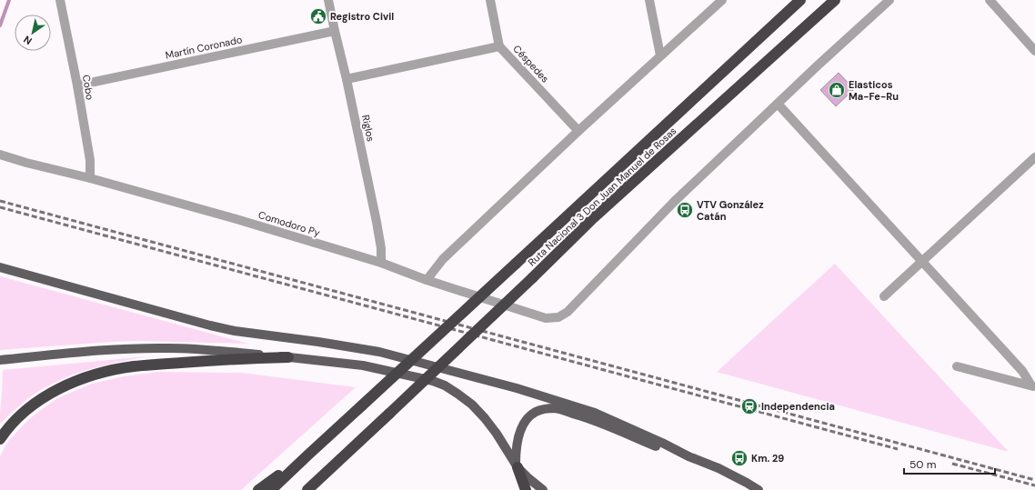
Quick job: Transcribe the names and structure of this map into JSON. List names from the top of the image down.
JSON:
{
  "streets": {
    "highway": ["Ruta Nacional 3 Don Juan Manuel de Rosas"],
    "street": [
      "Martín Coronado",
      "Céspedes",
      "Cobo",
      "Riglos",
      "Comodoro Py"
    ]
  },
  "crossings": [
    ["Martín Coronado", "Cobo"],
    ["Martín Coronado", "Riglos"],
    ["Cobo", "Comodoro Py"],
    ["Riglos", "Comodoro Py"]
  ],
  "places": {
    "public building": ["Registro Civil"],
    "shop": ["Elasticos Ma-Fe-Ru"],
    "bus stop": ["VTV González Catán", "Km. 29"],
    "station": ["Independencia"]
  },
  "scale_bar": "50 m",
  "north": "bottom left"
}
